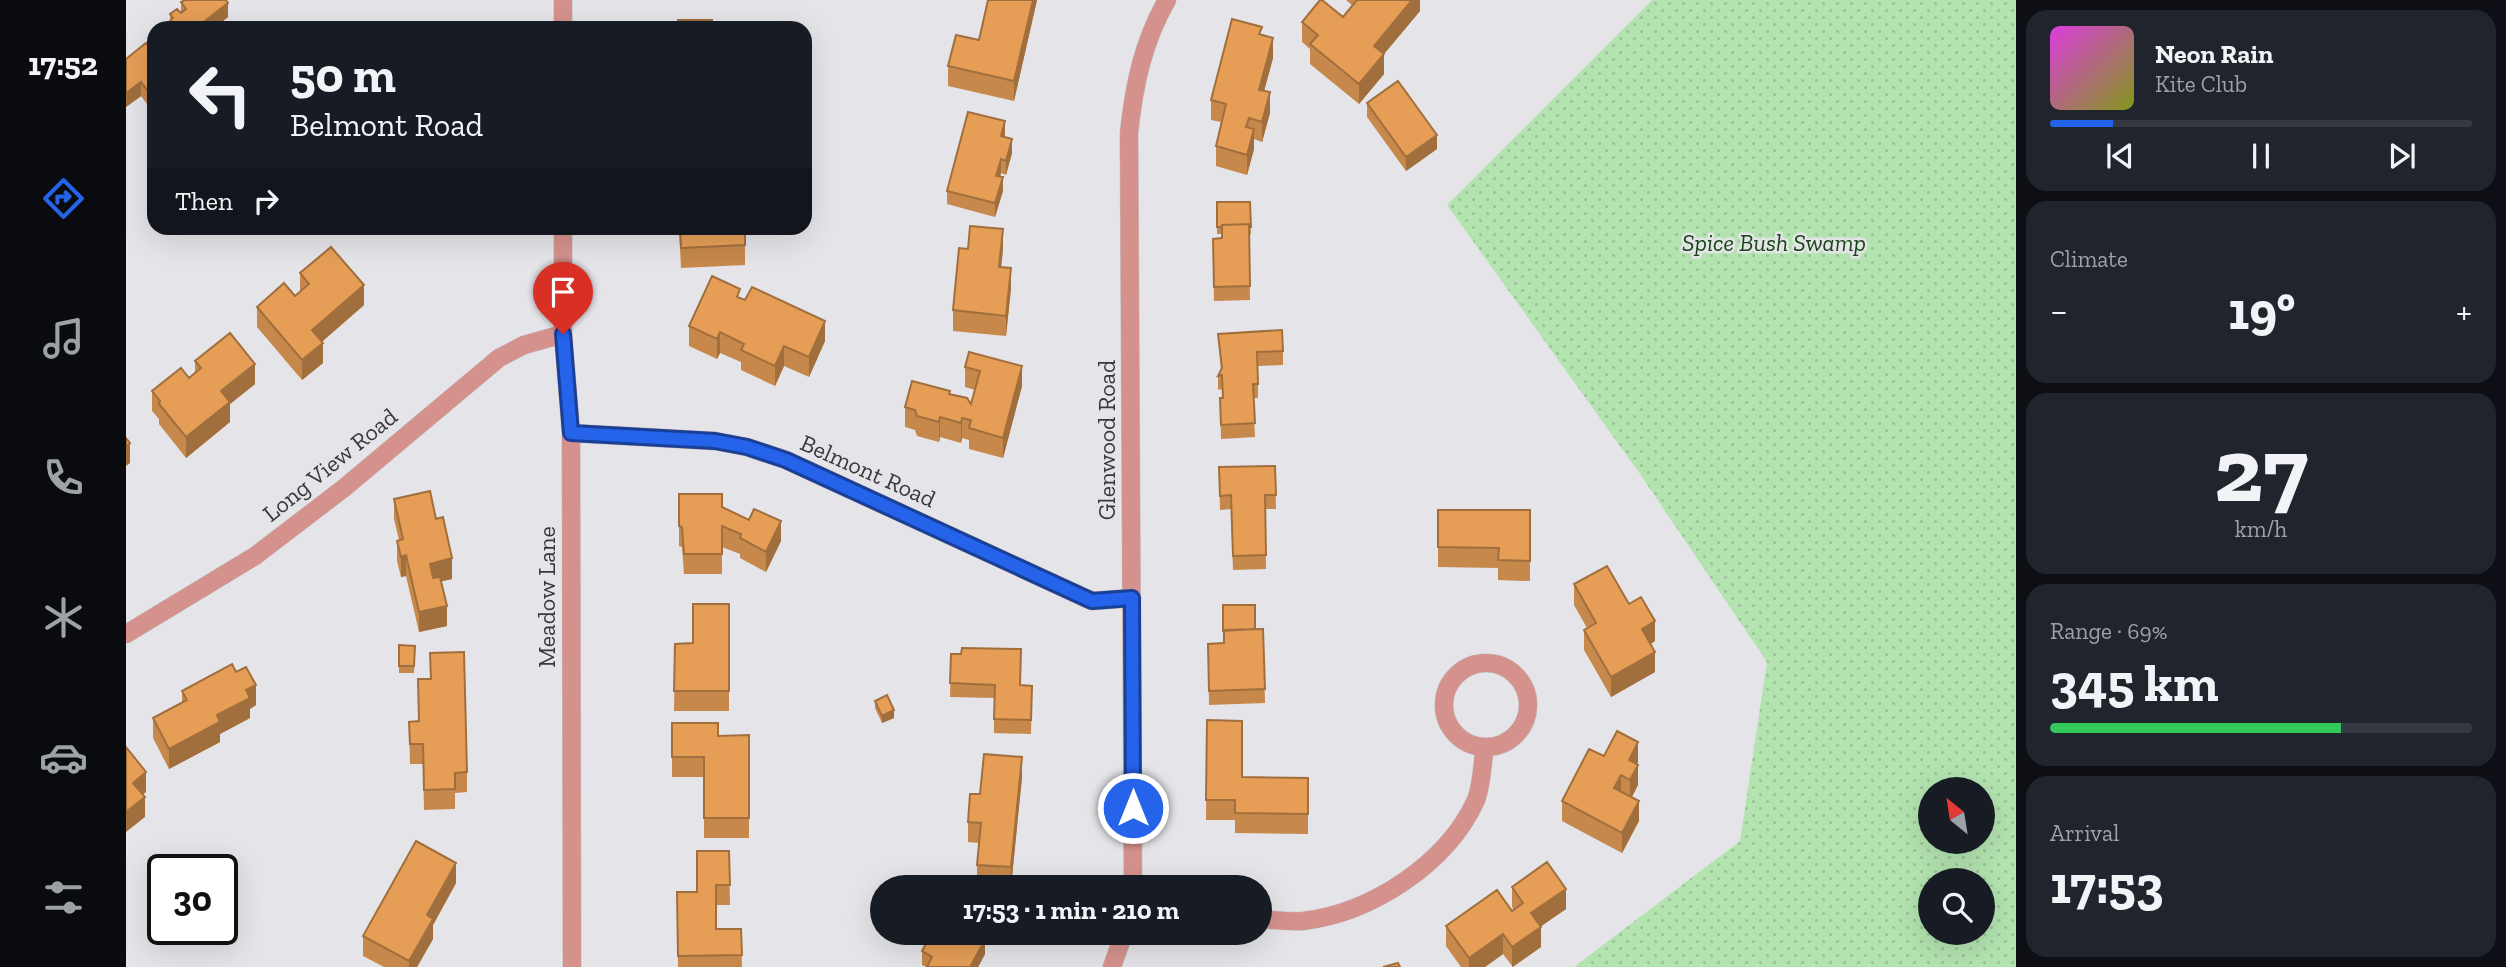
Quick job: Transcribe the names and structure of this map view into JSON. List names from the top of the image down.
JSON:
{
  "streets": {
    "street": [
      "Glenwood Road",
      "Long View Road",
      "Belmont Road",
      "Meadow Lane"
    ]
  },
  "crossings": [
    ["Glenwood Road", "Belmont Road"],
    ["Long View Road", "Meadow Lane"],
    ["Belmont Road", "Meadow Lane"]
  ],
  "parks": ["Spice Bush Swamp"],
  "north": "top left",
  "page": {
    "tabs": "17:52",
    "turn": ["50 m", "Belmont Road"],
    "song": ["Neon Rain", "Kite Club"],
    "then": "Then",
    "tile": [
      "Climate",
      ["27", "km/h"],
      ["Range · 69%", "345 km"],
      ["Arrival", "17:53"]
    ],
    "heat": ["−", "19°", "+"],
    "limit": "30",
    "trip": "17:53 · 1 min · 210 m"
  }
}
